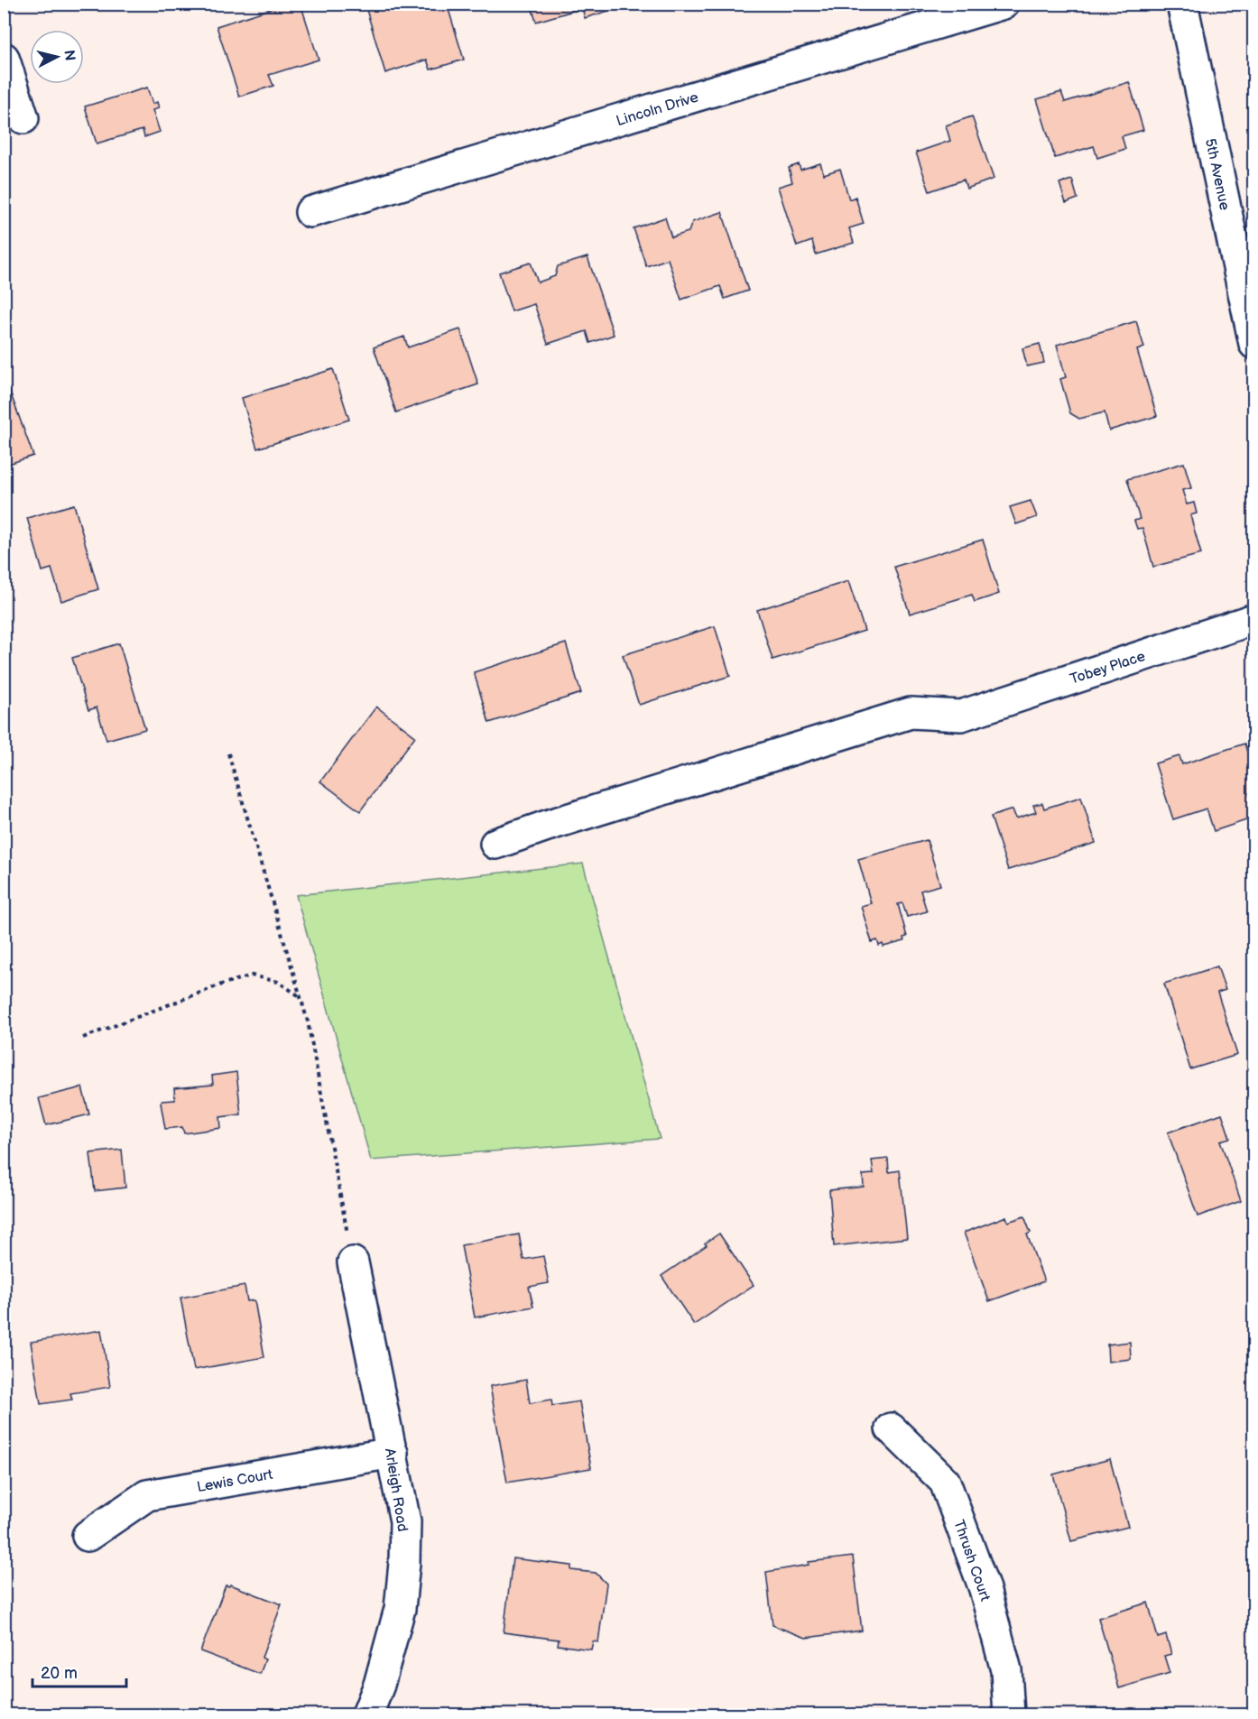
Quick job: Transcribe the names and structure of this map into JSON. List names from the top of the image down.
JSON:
{
  "streets": {
    "street": [
      "Lincoln Drive",
      "5th Avenue",
      "Tobey Place",
      "Lewis Court",
      "Arleigh Road",
      "Thrush Court"
    ]
  },
  "crossings": [
    ["Lewis Court", "Arleigh Road"]
  ],
  "scale_bar": "20 m",
  "north": "right"
}
